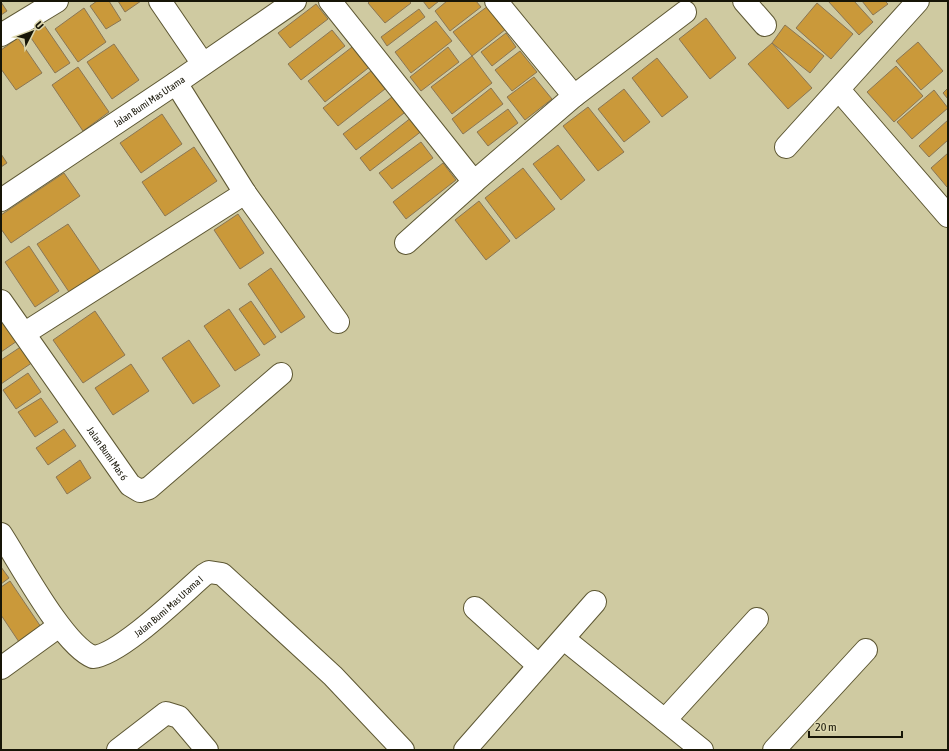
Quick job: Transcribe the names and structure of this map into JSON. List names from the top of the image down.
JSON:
{
  "streets": {
    "street": ["Jalan Bumi Mas Utama", "Jalan Bumi Mas 6", "Jalan Bumi Mas Utama I"]
  },
  "scale_bar": "20 m",
  "north": "top right"
}
